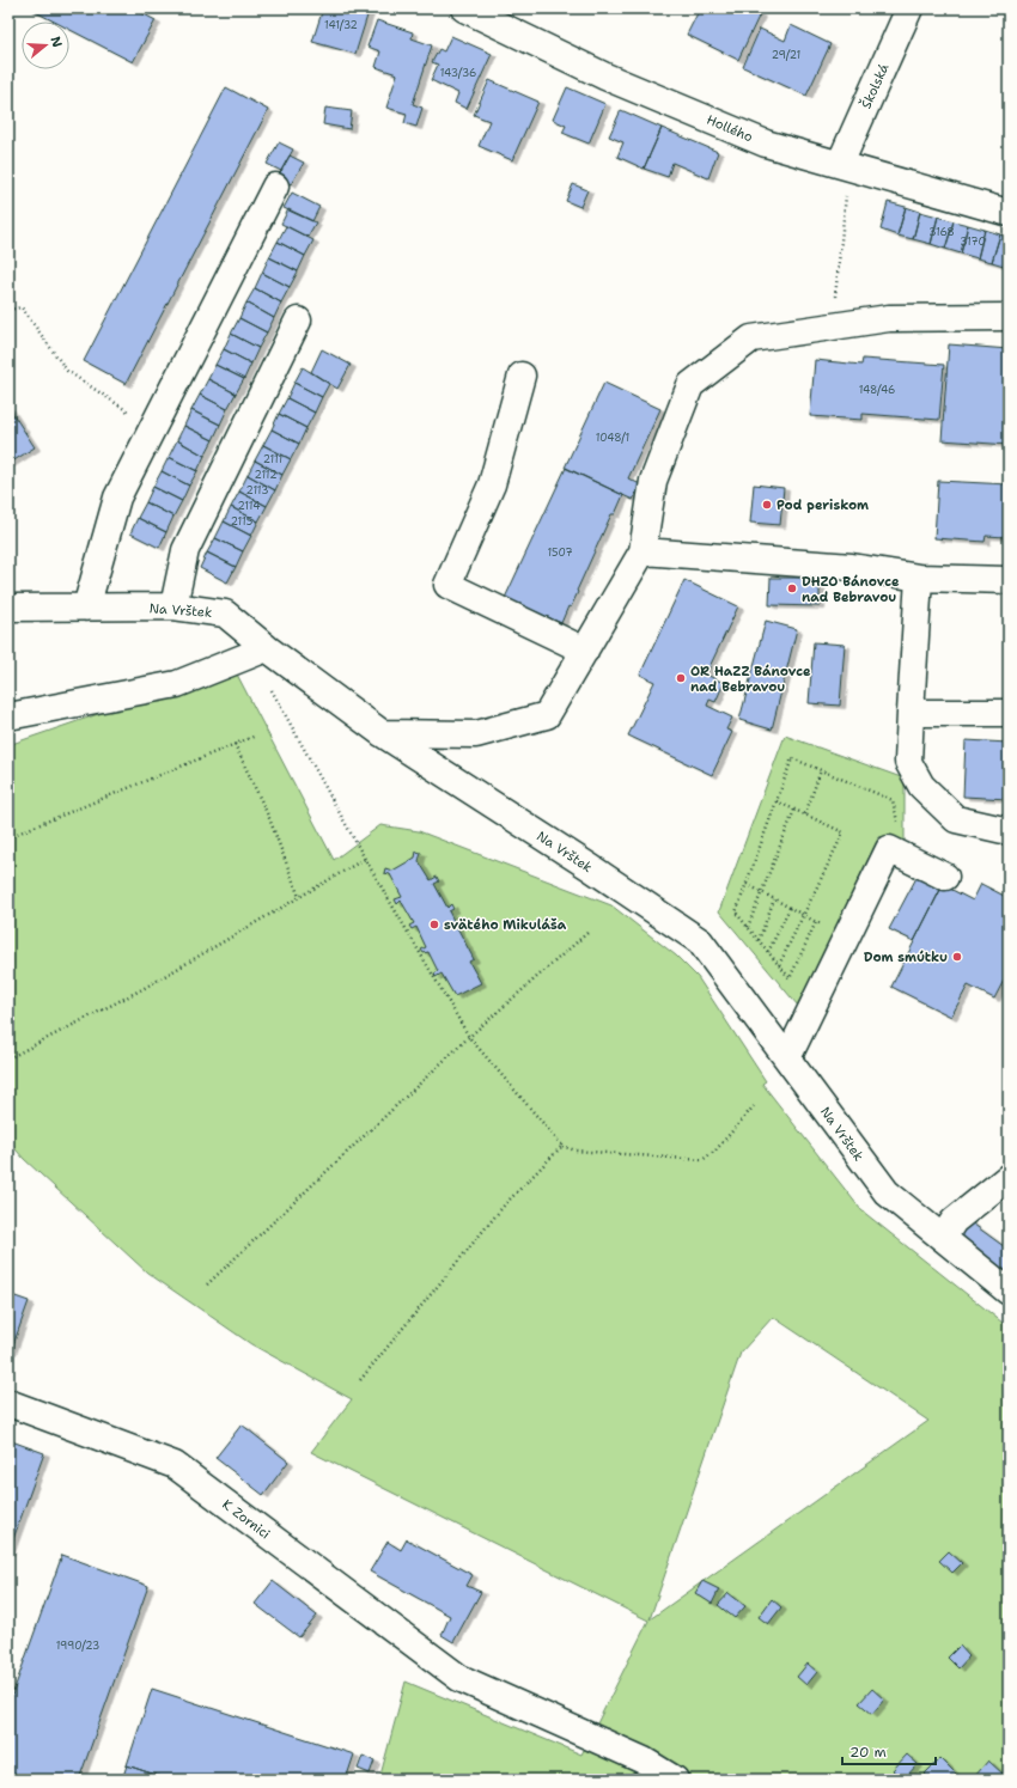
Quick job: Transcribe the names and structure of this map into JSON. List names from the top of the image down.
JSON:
{
  "streets": {
    "street": [
      "Školská",
      "Hollého",
      "Na Vrštek",
      "K Zornici"
    ]
  },
  "crossings": [
    ["Školská", "Hollého"]
  ],
  "places": [
    "Pod periskom",
    "DHZO Bánovce nad Bebravou",
    "OR HaZZ Bánovce nad Bebravou",
    "svätého Mikuláša",
    "Dom smútku"
  ],
  "house_numbers": [
    "141/32",
    "29/21",
    "143/36",
    "3168",
    "3170",
    "148/46",
    "1048/1",
    "2111",
    "2112",
    "2113",
    "2114",
    "2115",
    "1507",
    "1990/23"
  ],
  "scale_bar": "20 m",
  "north": "right"
}
